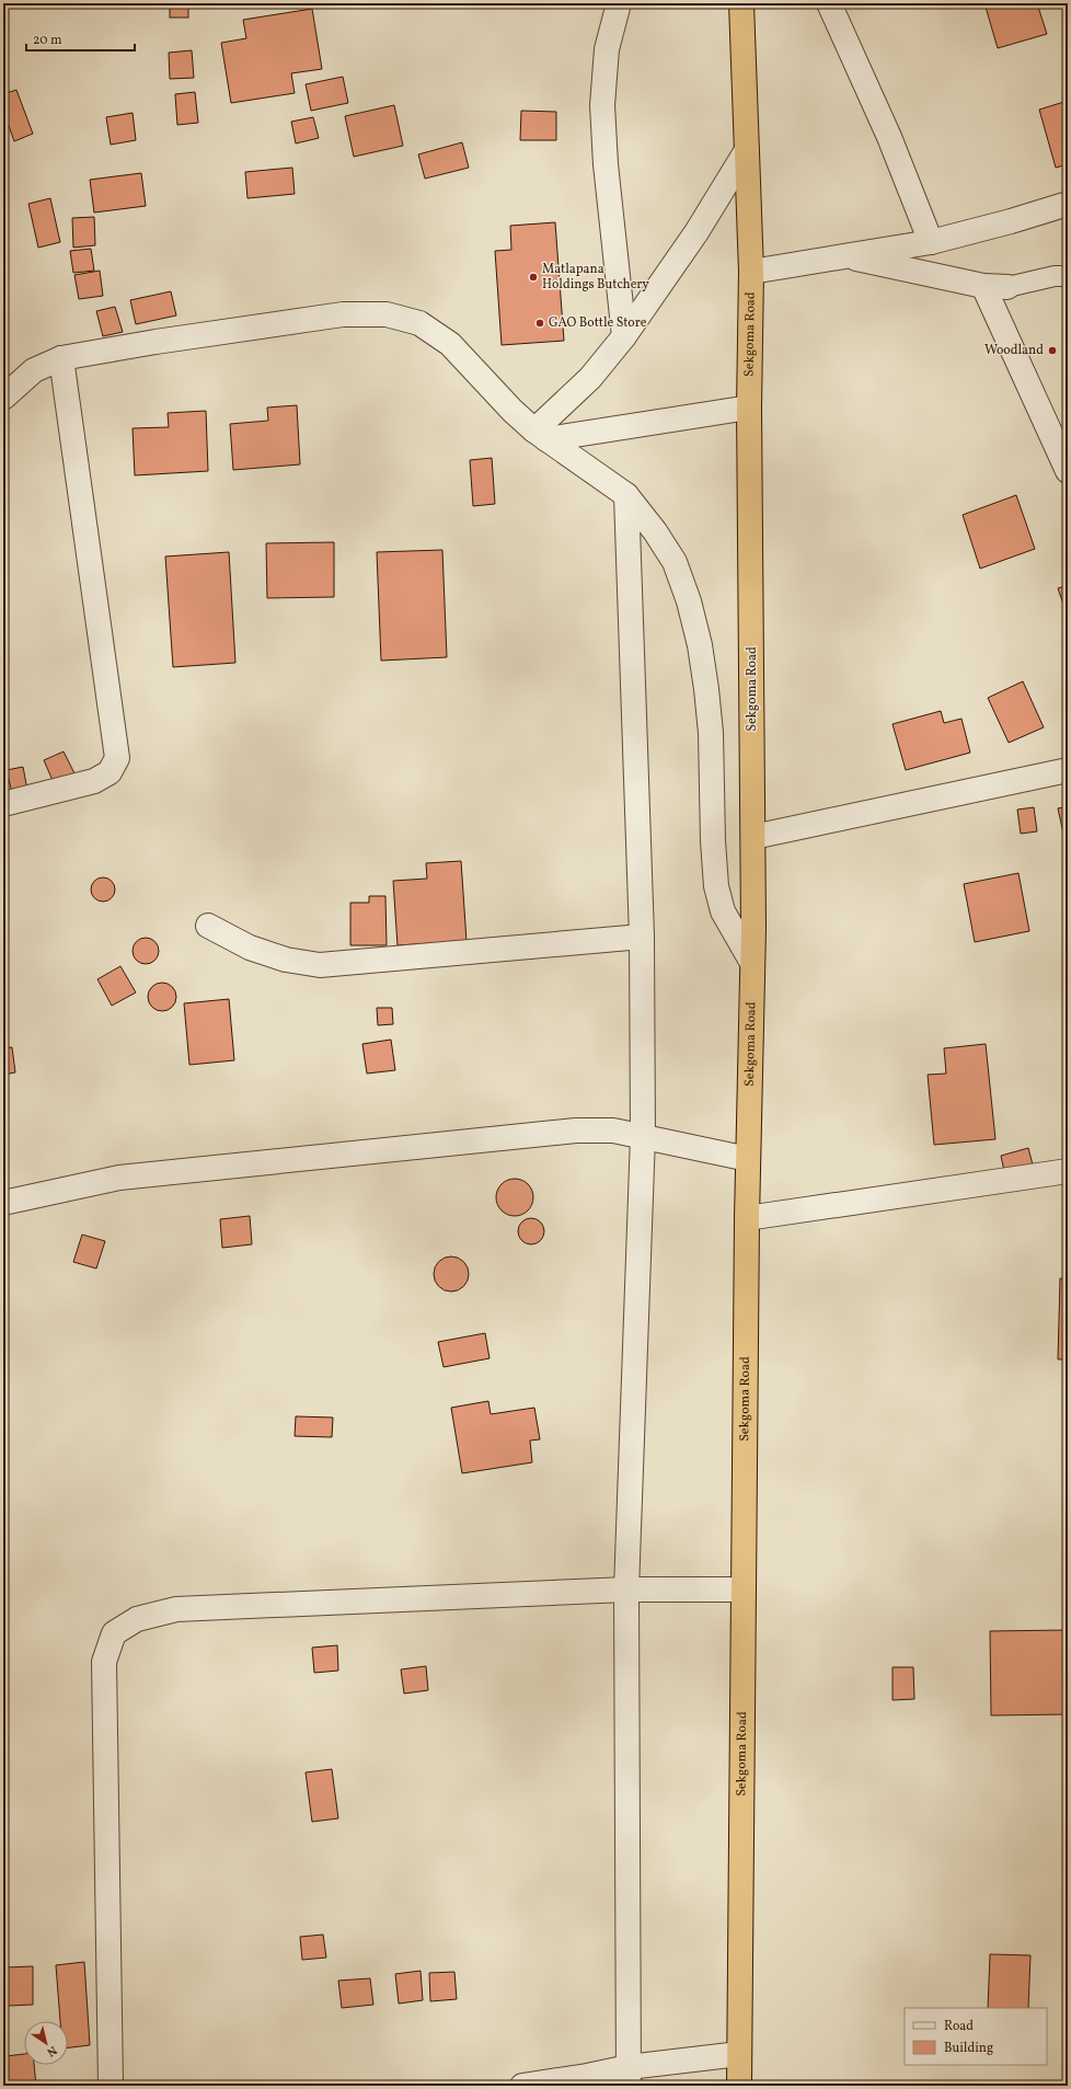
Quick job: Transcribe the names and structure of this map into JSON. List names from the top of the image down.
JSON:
{
  "streets": {
    "highway": ["Sekgoma Road"]
  },
  "places": ["Matlapana Holdings Butchery", "GAO Bottle Store", "Woodland"],
  "legend": ["Road", "Building"],
  "scale_bar": "20 m",
  "north": "bottom right"
}
